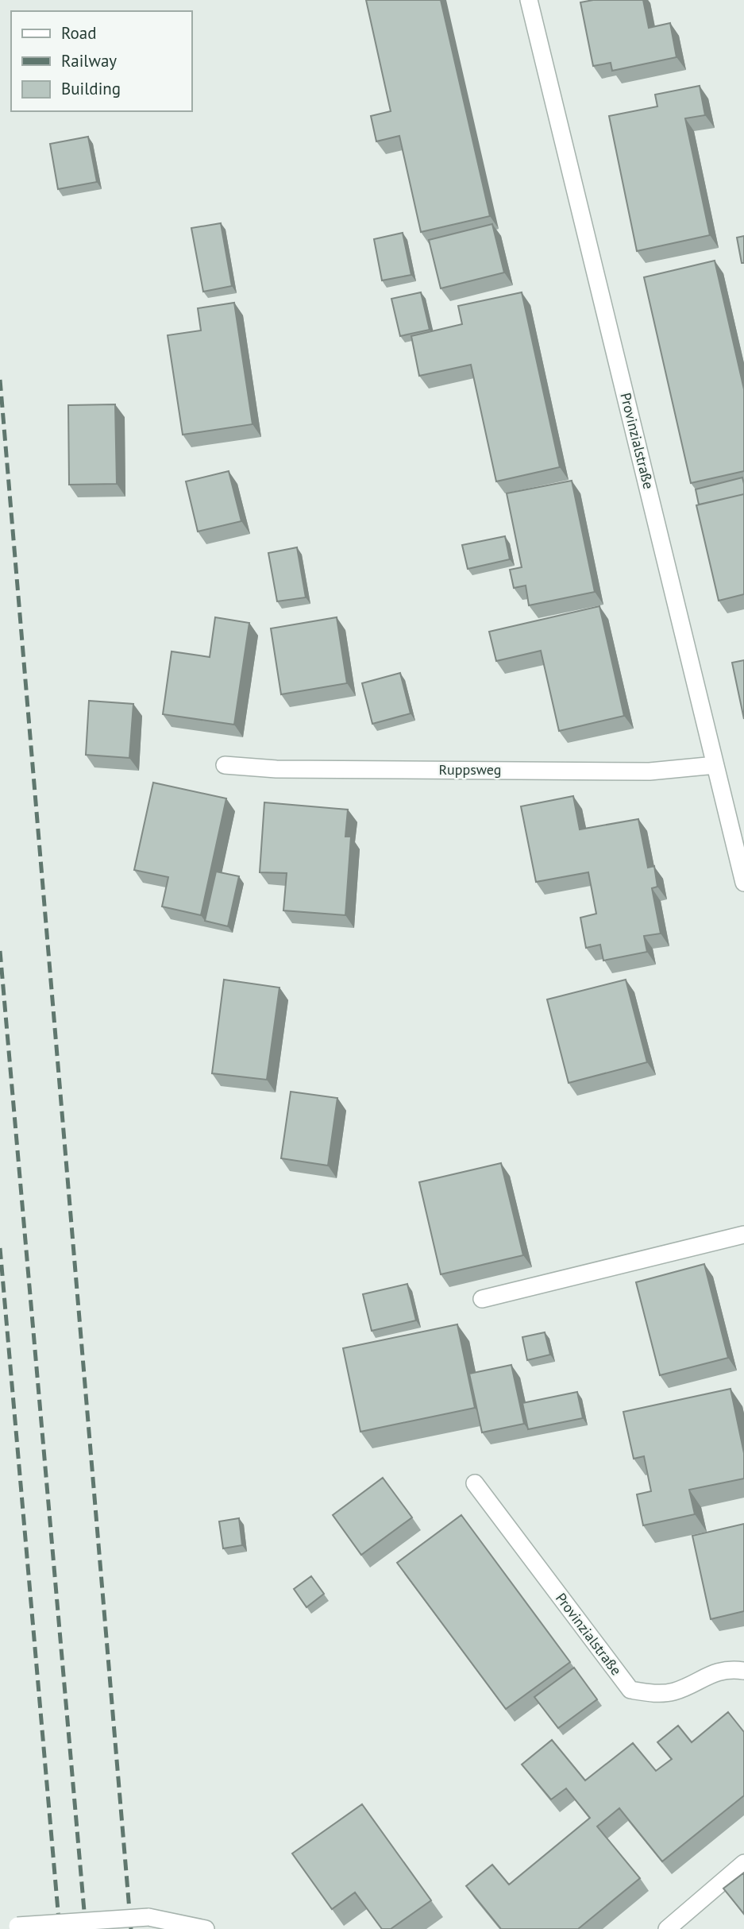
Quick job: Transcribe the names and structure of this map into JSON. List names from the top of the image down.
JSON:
{
  "streets": {
    "street": ["Provinzialstraße", "Ruppsweg"]
  },
  "crossings": [
    ["Provinzialstraße", "Ruppsweg"]
  ],
  "legend": ["Road", "Railway", "Building"]
}
